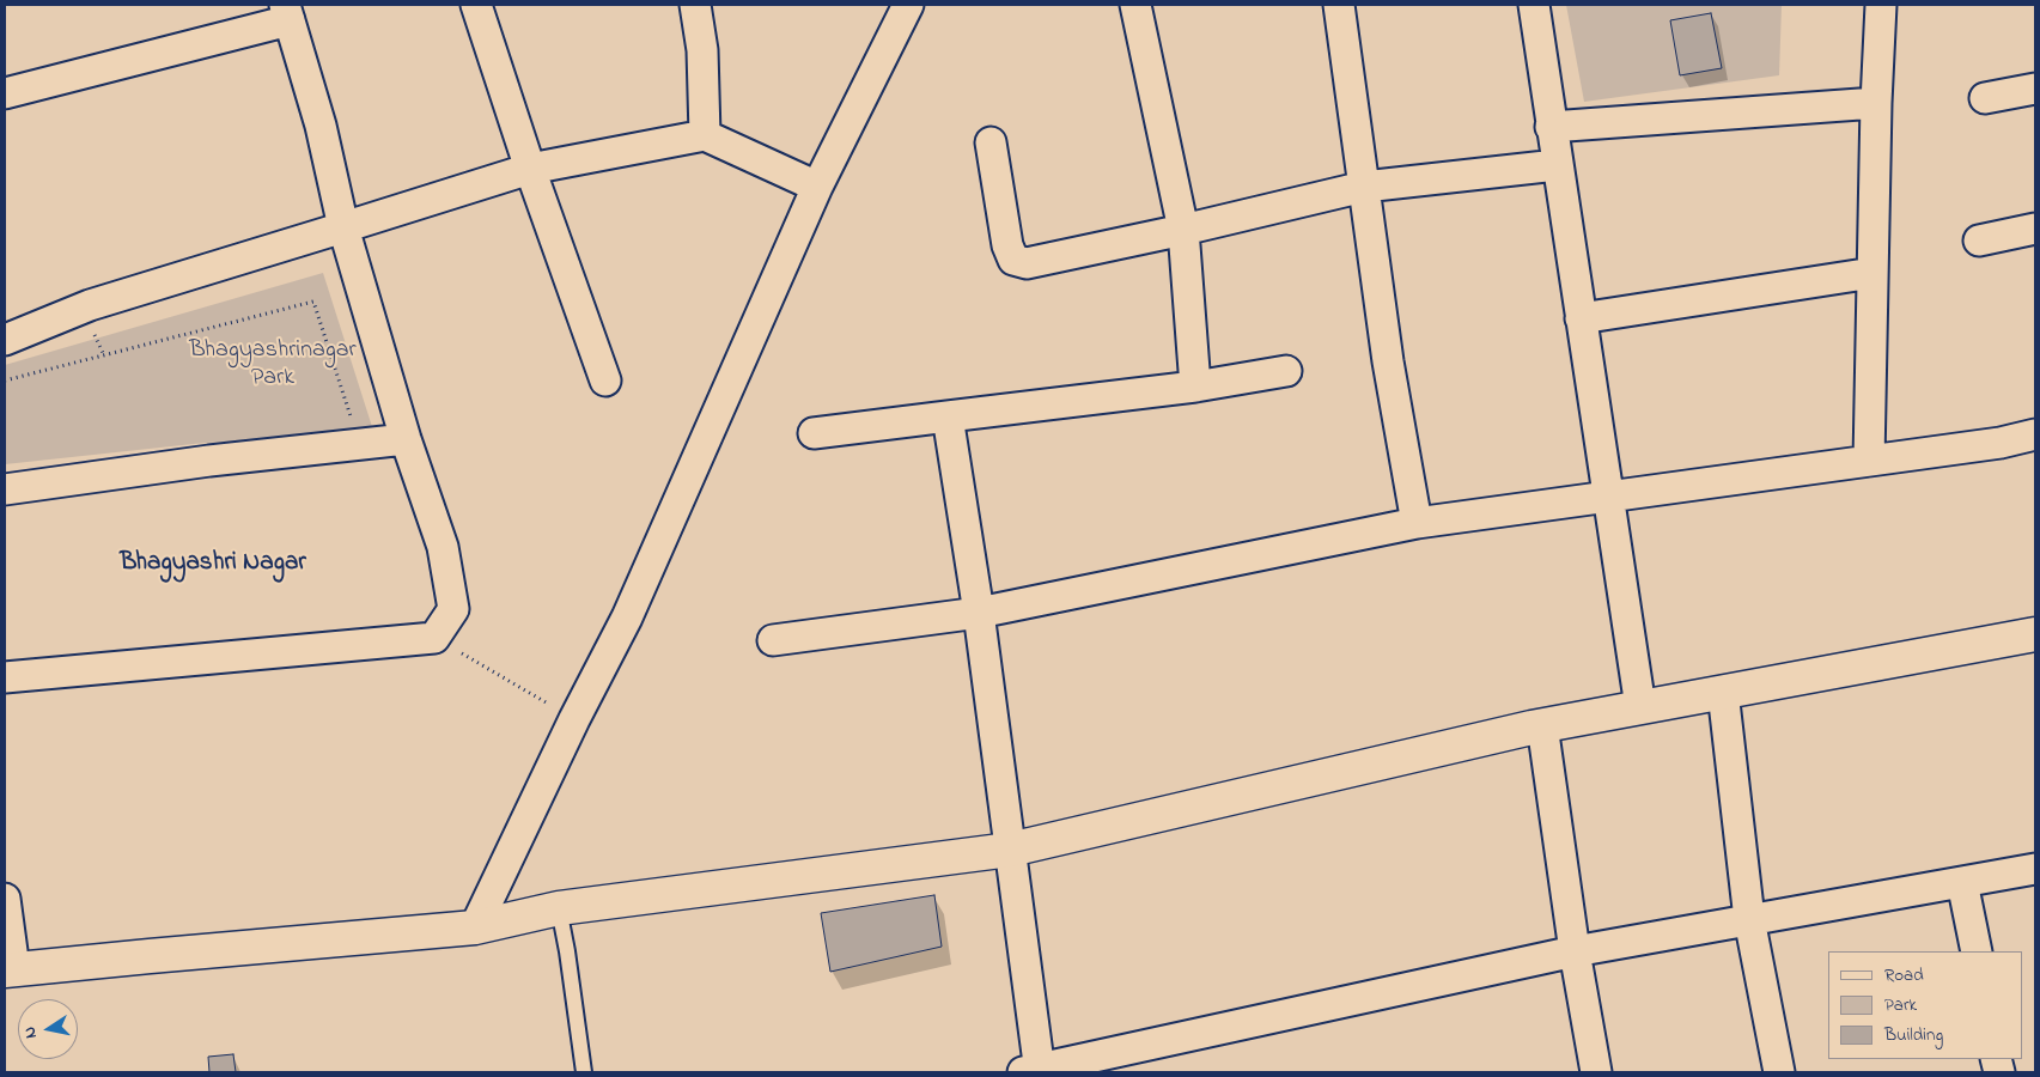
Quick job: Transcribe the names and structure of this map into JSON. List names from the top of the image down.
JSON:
{
  "districts": ["Bhagyashri Nagar"],
  "parks": ["Bhagyashrinagar Park"],
  "legend": ["Road", "Park", "Building"],
  "north": "left"
}
